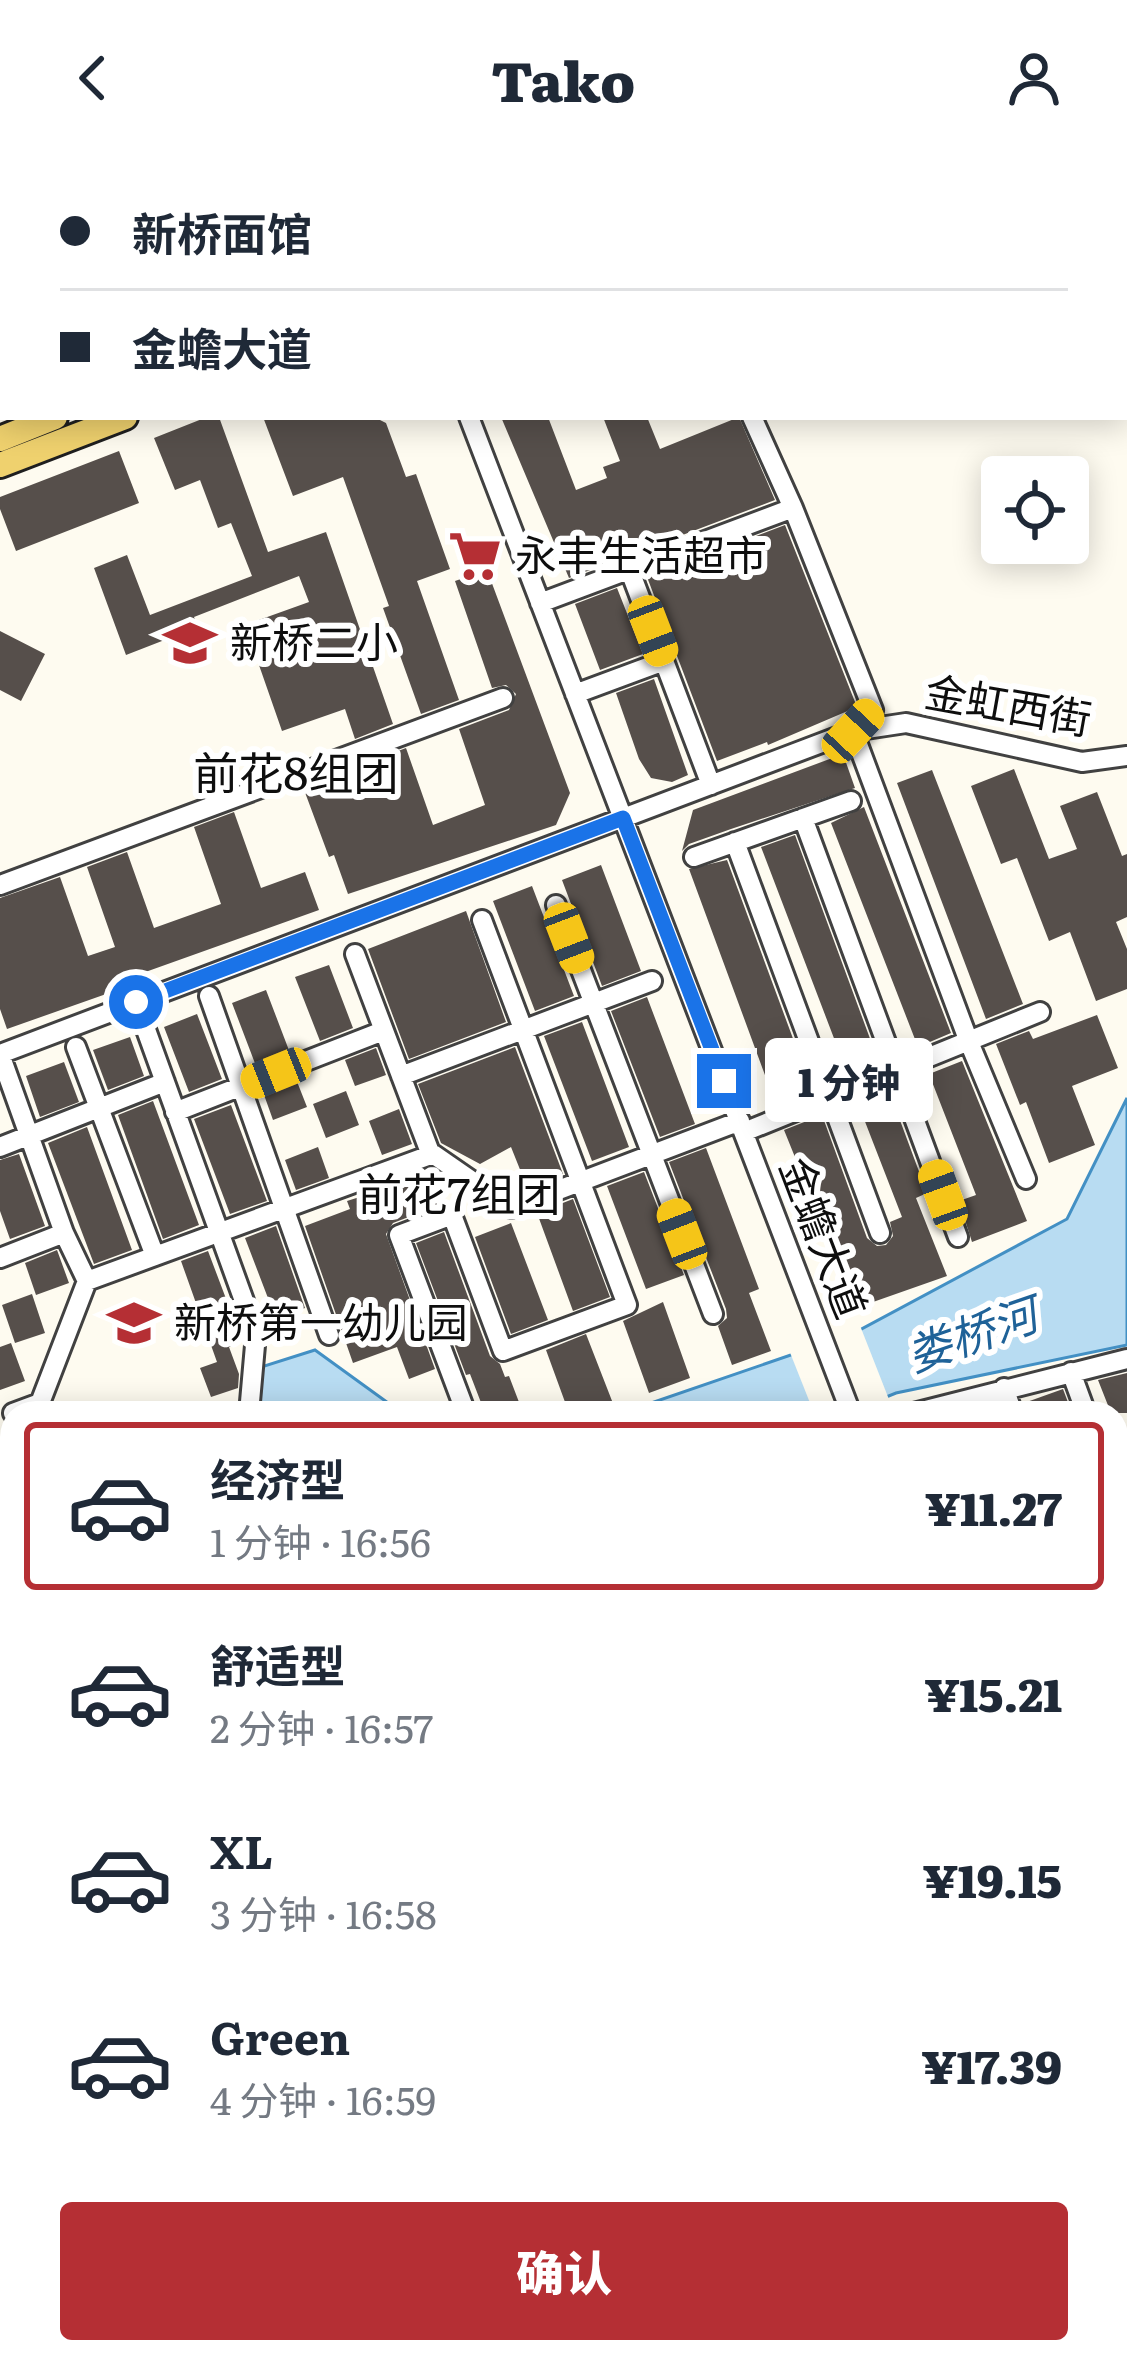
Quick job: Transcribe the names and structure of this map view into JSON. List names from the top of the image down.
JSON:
{
  "streets": {
    "street": ["金虹西街", "金蟾大道"]
  },
  "crossings": [
    ["金虹西街", "金蟾大道"]
  ],
  "districts": ["前花8组团", "前花7组团"],
  "water": ["娄桥河"],
  "places": {
    "supermarket": ["永丰生活超市"],
    "school or university": ["新桥二小", "新桥第一幼儿园"]
  },
  "page": {
    "header": "Tako",
    "banner": ["新桥面馆", "金蟾大道"],
    "bubble": "1 分钟",
    "list": [
      {
        "name": "经济型",
        "note": "1 分钟 · 16:56",
        "value": "¥11.27"
      },
      {
        "name": "舒适型",
        "note": "2 分钟 · 16:57",
        "value": "¥15.21"
      },
      {
        "name": "XL",
        "note": "3 分钟 · 16:58",
        "value": "¥19.15"
      },
      {
        "name": "Green",
        "note": "4 分钟 · 16:59",
        "value": "¥17.39"
      }
    ],
    "buttons": "确认"
  }
}
